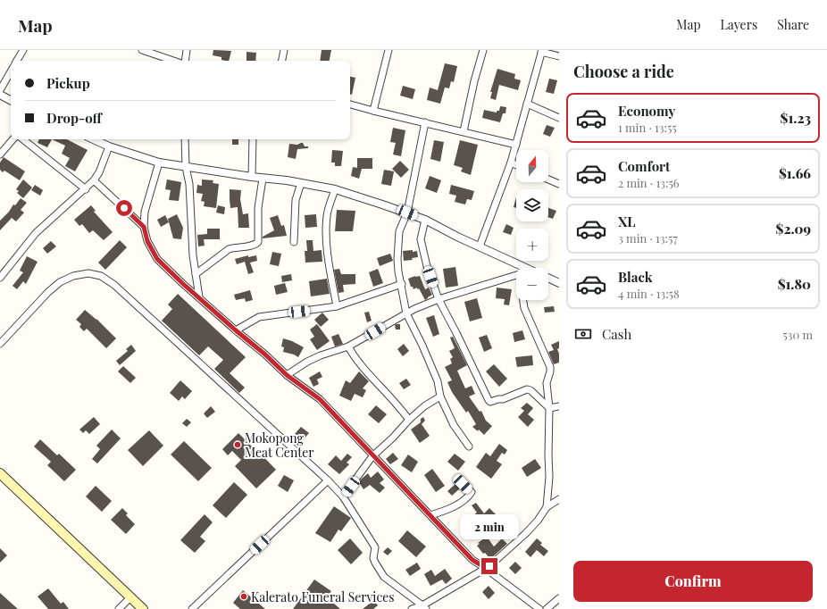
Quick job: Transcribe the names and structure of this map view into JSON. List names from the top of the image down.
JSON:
{
  "places": ["Mokopong Meat Center", "Kalerato Funeral Services"],
  "north": "top",
  "page": {
    "header": "Map",
    "nav": ["Map", "Layers", "Share"],
    "heading": "Choose a ride",
    "banner": ["Pickup", "Drop-off"],
    "list": [
      {
        "name": "Economy",
        "note": "1 min · 13:55",
        "value": "$1.23"
      },
      {
        "name": "Comfort",
        "note": "2 min · 13:56",
        "value": "$1.66"
      },
      {
        "name": "XL",
        "note": "3 min · 13:57",
        "value": "$2.09"
      },
      {
        "name": "Black",
        "note": "4 min · 13:58",
        "value": "$1.80"
      }
    ],
    "map_buttons": ["+", "−"],
    "pay": ["Cash", "530 m"],
    "bubble": "2 min",
    "buttons": "Confirm"
  }
}
